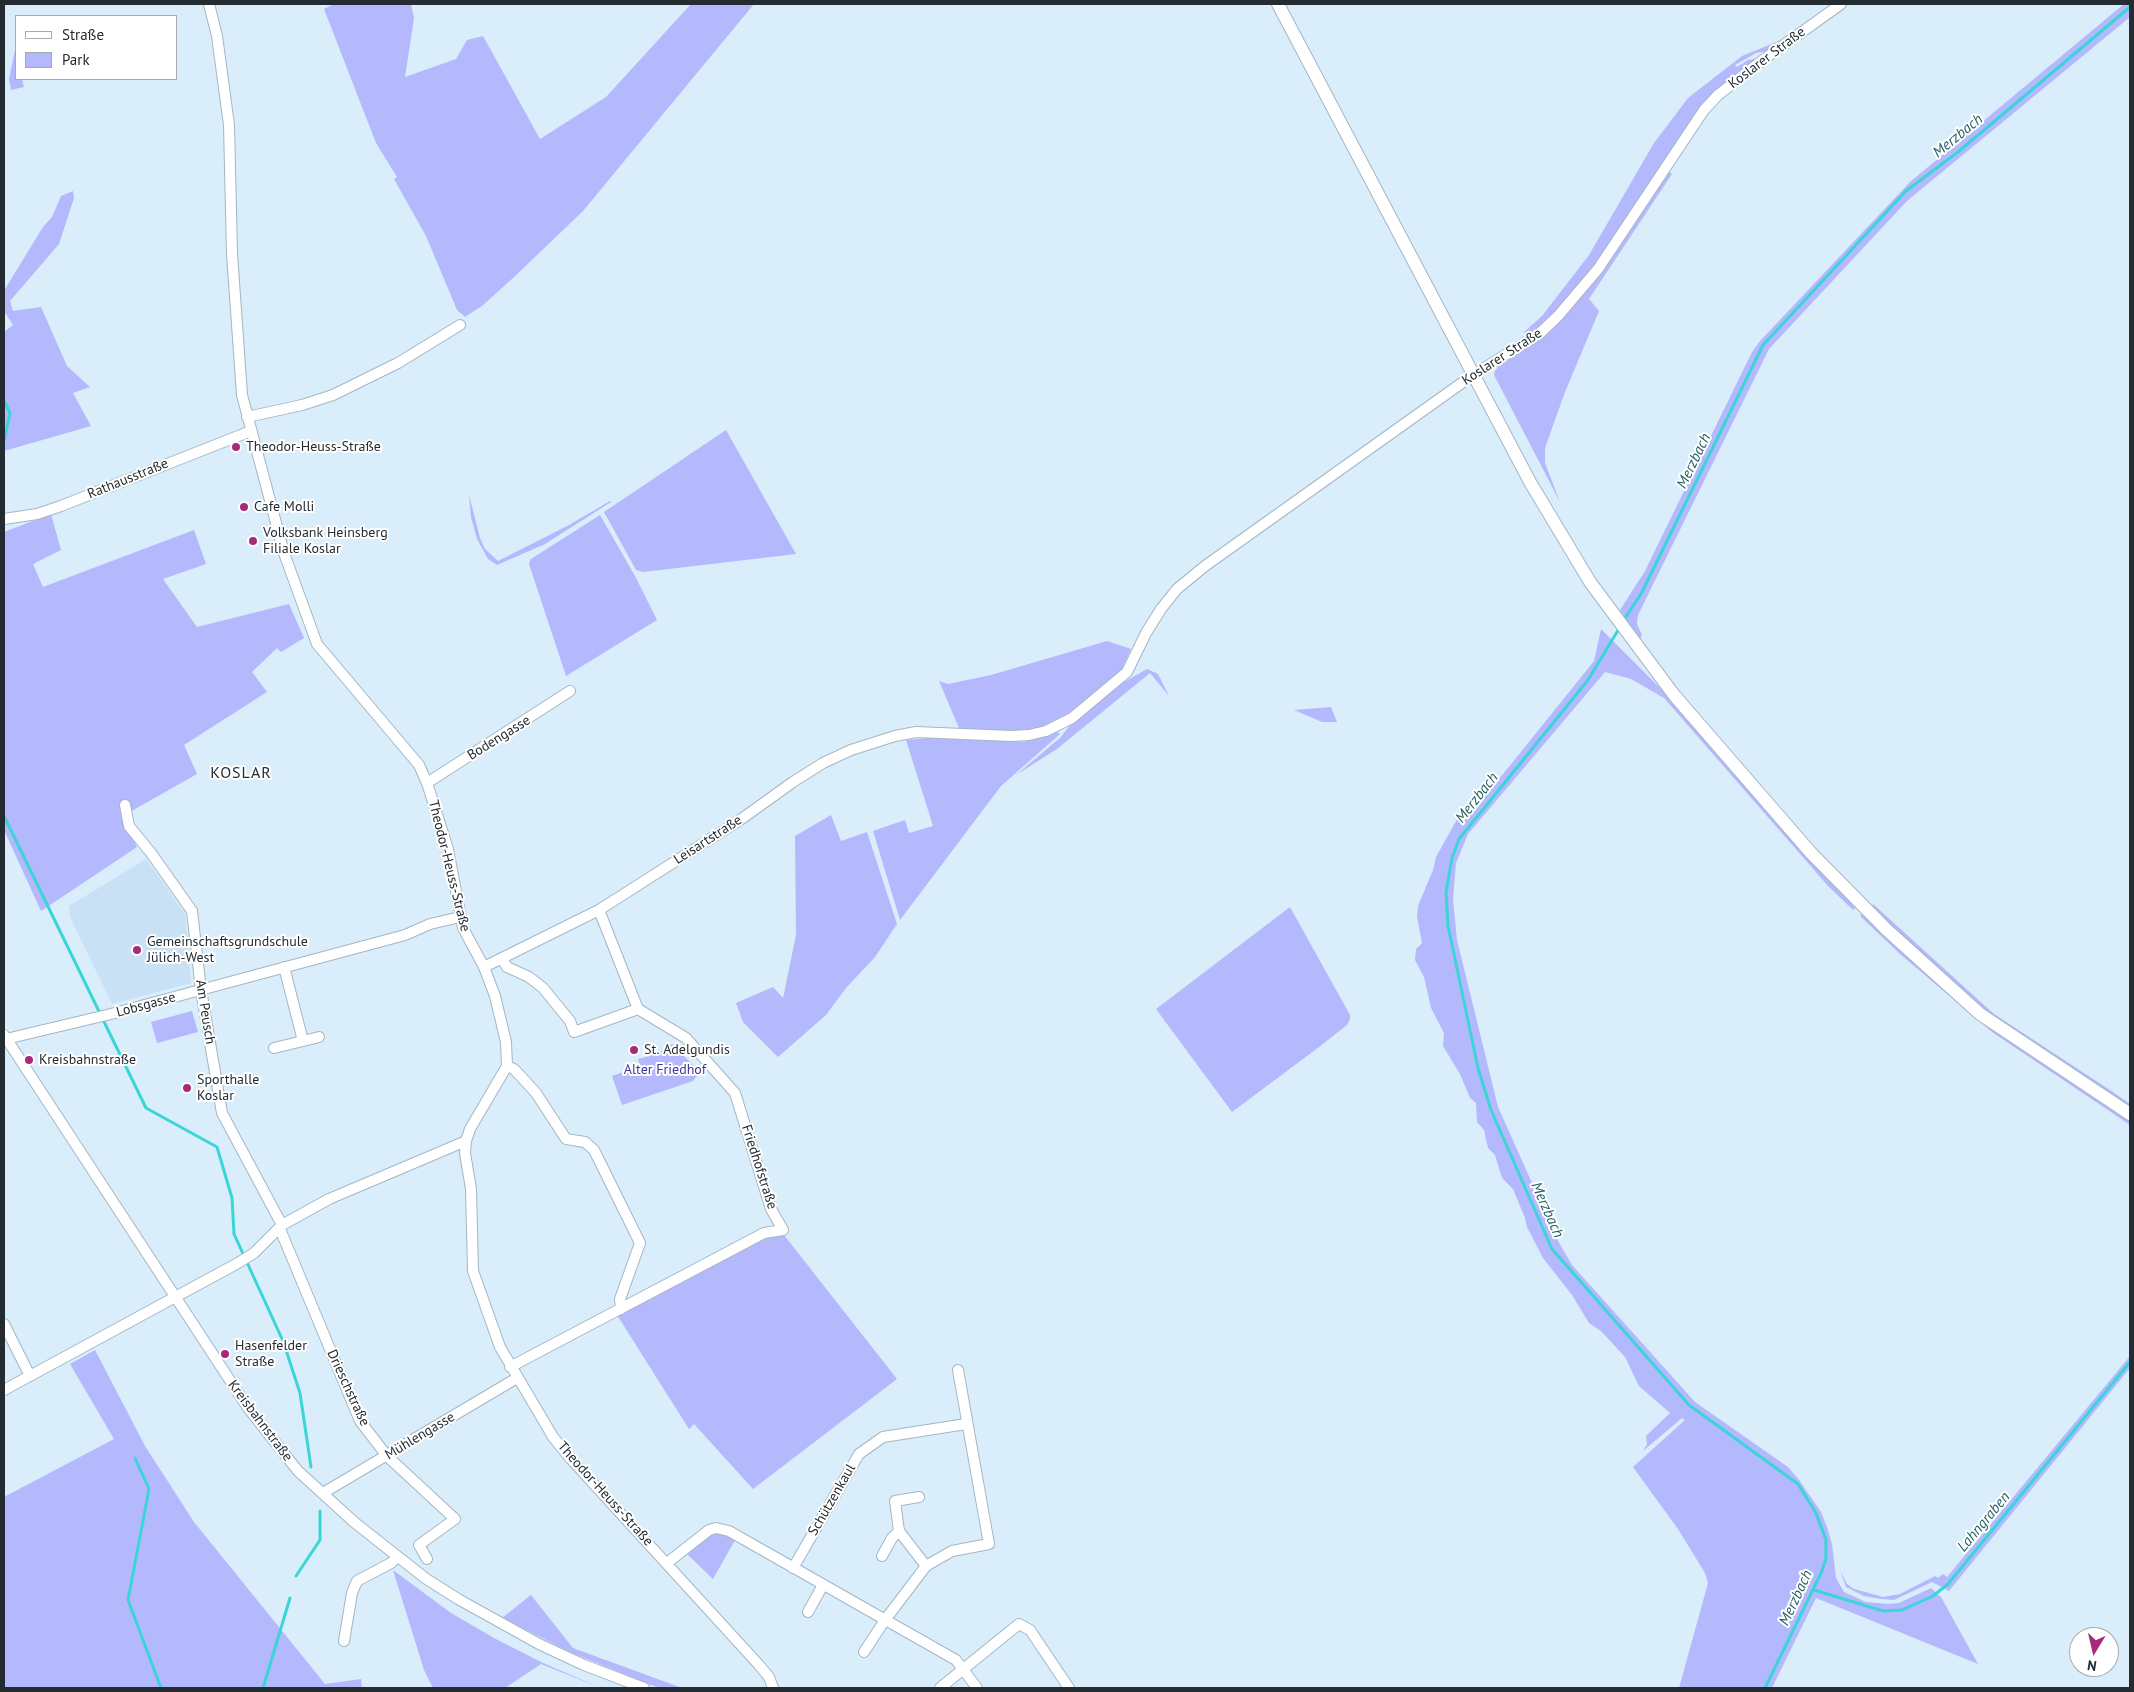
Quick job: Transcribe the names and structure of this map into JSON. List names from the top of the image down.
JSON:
{
  "streets": {
    "street": [
      "Koslarer Straße",
      "Rathausstraße",
      "Bodengasse",
      "Leisartstraße",
      "Theodor-Heuss-Straße",
      "Lobsgasse",
      "Am Peusch",
      "Friedhofstraße",
      "Drieschstraße",
      "Kreisbahnstraße",
      "Mühlengasse",
      "Schützenkaul"
    ]
  },
  "crossings": [
    ["Koslarer Straße", "Leisartstraße"],
    ["Rathausstraße", "Theodor-Heuss-Straße"],
    ["Bodengasse", "Theodor-Heuss-Straße"],
    ["Leisartstraße", "Theodor-Heuss-Straße"],
    ["Theodor-Heuss-Straße", "Lobsgasse"],
    ["Theodor-Heuss-Straße", "Friedhofstraße"],
    ["Theodor-Heuss-Straße", "Mühlengasse"],
    ["Lobsgasse", "Am Peusch"],
    ["Lobsgasse", "Kreisbahnstraße"],
    ["Am Peusch", "Drieschstraße"],
    ["Drieschstraße", "Mühlengasse"],
    ["Kreisbahnstraße", "Mühlengasse"]
  ],
  "districts": ["KOSLAR"],
  "water": ["Merzbach", "Lahngraben"],
  "parks": ["Alter Friedhof"],
  "places": [
    "Theodor-Heuss-Straße",
    "Cafe Molli",
    "Volksbank Heinsberg Filiale Koslar",
    "Gemeinschaftsgrundschule Jülich-West",
    "St. Adelgundis",
    "Kreisbahnstraße",
    "Sporthalle Koslar",
    "Hasenfelder Straße"
  ],
  "legend": ["Straße", "Park"],
  "north": "bottom"
}
